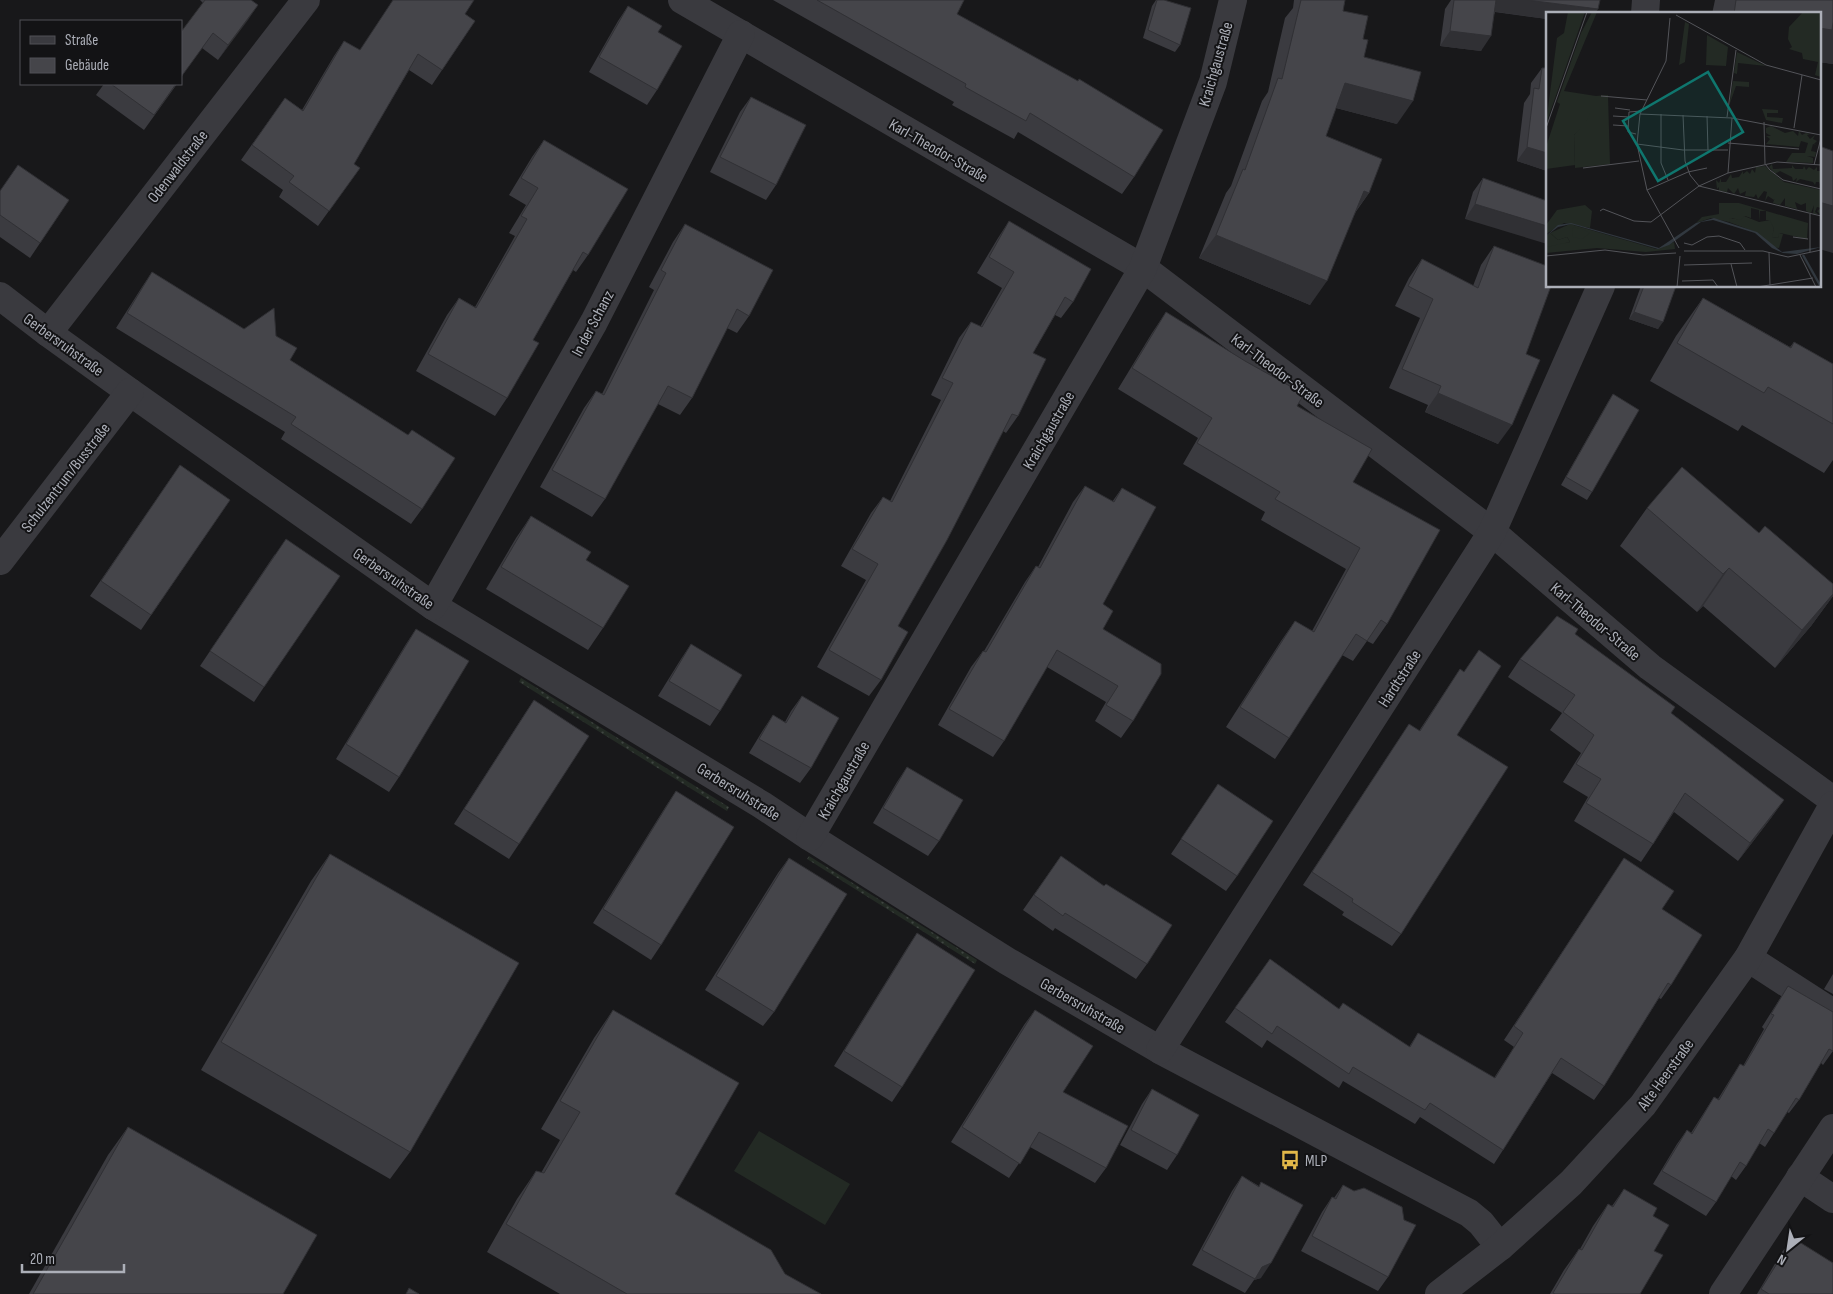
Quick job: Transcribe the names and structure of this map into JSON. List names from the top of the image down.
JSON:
{
  "streets": {
    "street": [
      "Kraichgaustraße",
      "Karl-Theodor-Straße",
      "Odenwaldstraße",
      "In der Schanz",
      "Gerbersruhstraße",
      "Schulzentrum/Busstraße",
      "Hardtstraße",
      "Alte Heerstraße"
    ]
  },
  "crossings": [
    ["Kraichgaustraße", "Karl-Theodor-Straße"],
    ["Kraichgaustraße", "Gerbersruhstraße"],
    ["Karl-Theodor-Straße", "In der Schanz"],
    ["Karl-Theodor-Straße", "Hardtstraße"],
    ["Odenwaldstraße", "Gerbersruhstraße"],
    ["In der Schanz", "Gerbersruhstraße"],
    ["Gerbersruhstraße", "Schulzentrum/Busstraße"],
    ["Gerbersruhstraße", "Hardtstraße"],
    ["Gerbersruhstraße", "Alte Heerstraße"]
  ],
  "places": {
    "bus stop": ["MLP"]
  },
  "legend": ["Straße", "Gebäude"],
  "scale_bar": "20 m",
  "north": "bottom left"
}
